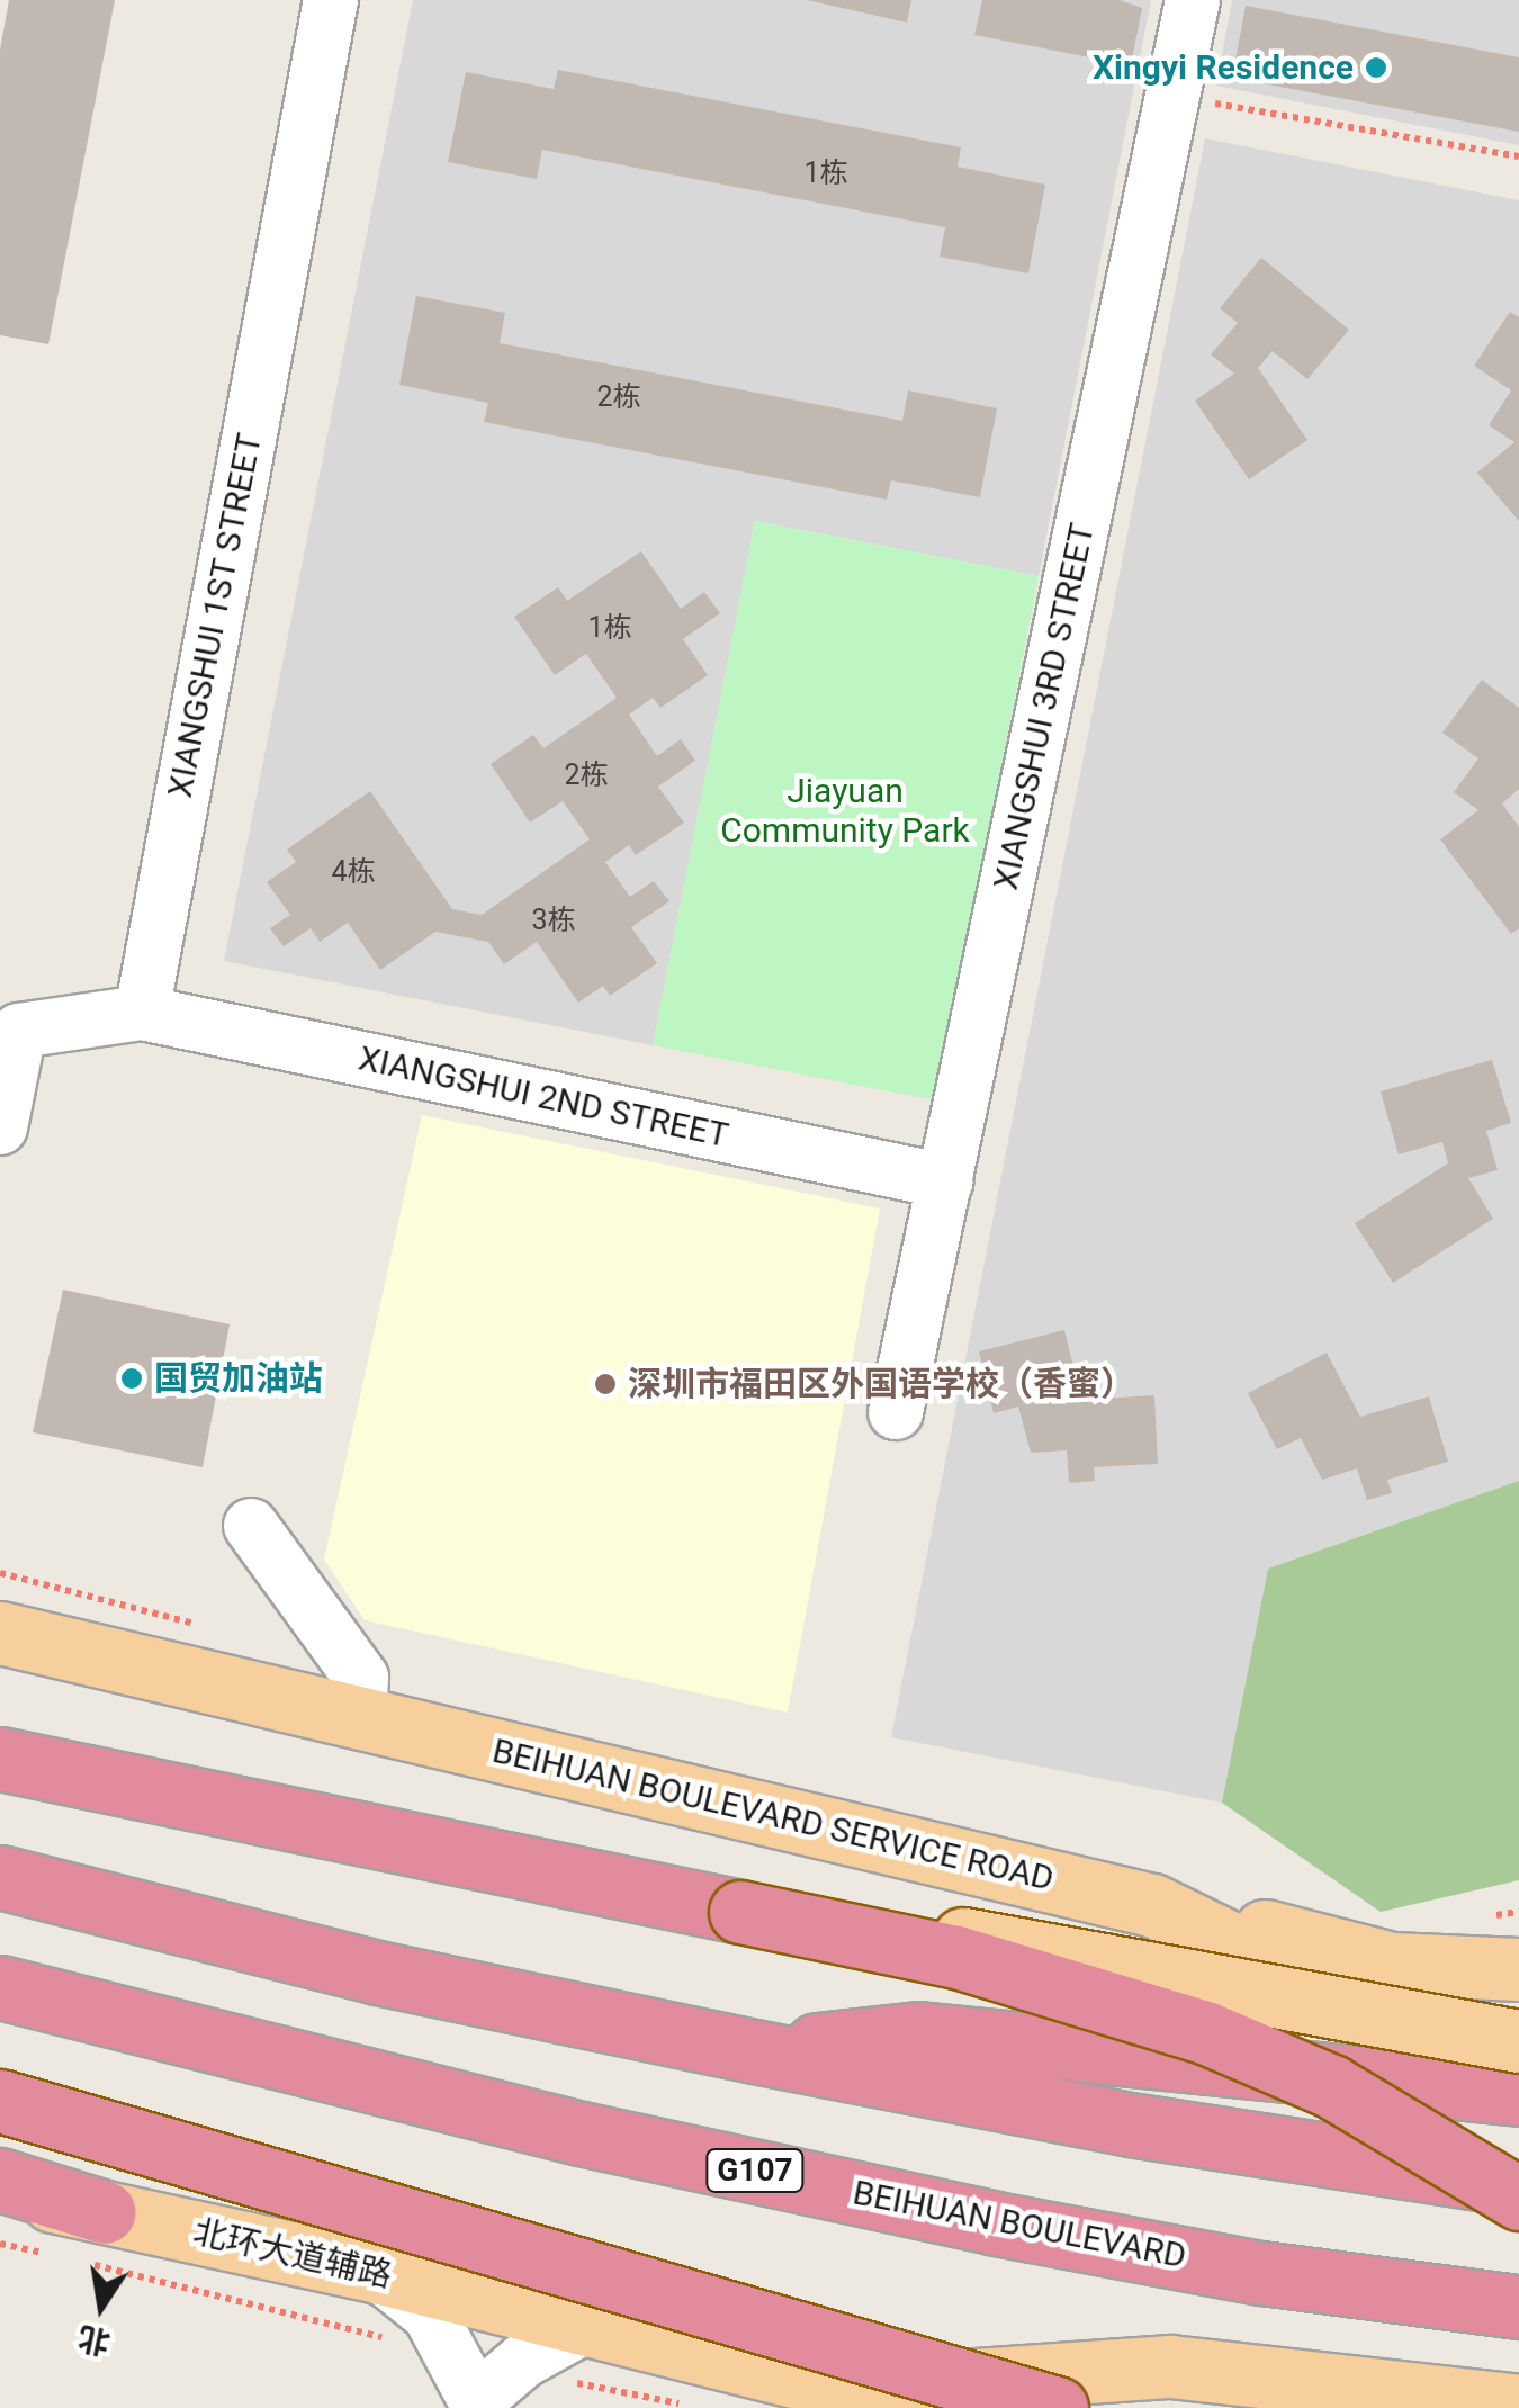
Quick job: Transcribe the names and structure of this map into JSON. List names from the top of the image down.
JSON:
{
  "streets": {
    "highway": ["G107", "BEIHUAN BOULEVARD"],
    "main road": ["BEIHUAN BOULEVARD SERVICE ROAD", "北环大道辅路"],
    "street": ["XIANGSHUI 1ST STREET", "XIANGSHUI 3RD STREET", "XIANGSHUI 2ND STREET"]
  },
  "crossings": [
    ["XIANGSHUI 1ST STREET", "XIANGSHUI 2ND STREET"],
    ["XIANGSHUI 3RD STREET", "XIANGSHUI 2ND STREET"]
  ],
  "parks": ["Jiayuan Community Park"],
  "places": ["Xingyi Residence", "国贸加油站", "深圳市福田区外国语学校（香蜜）"],
  "house_numbers": [
    "1栋",
    "2栋",
    "1栋",
    "2栋",
    "4栋",
    "3栋"
  ],
  "north": "bottom"
}
